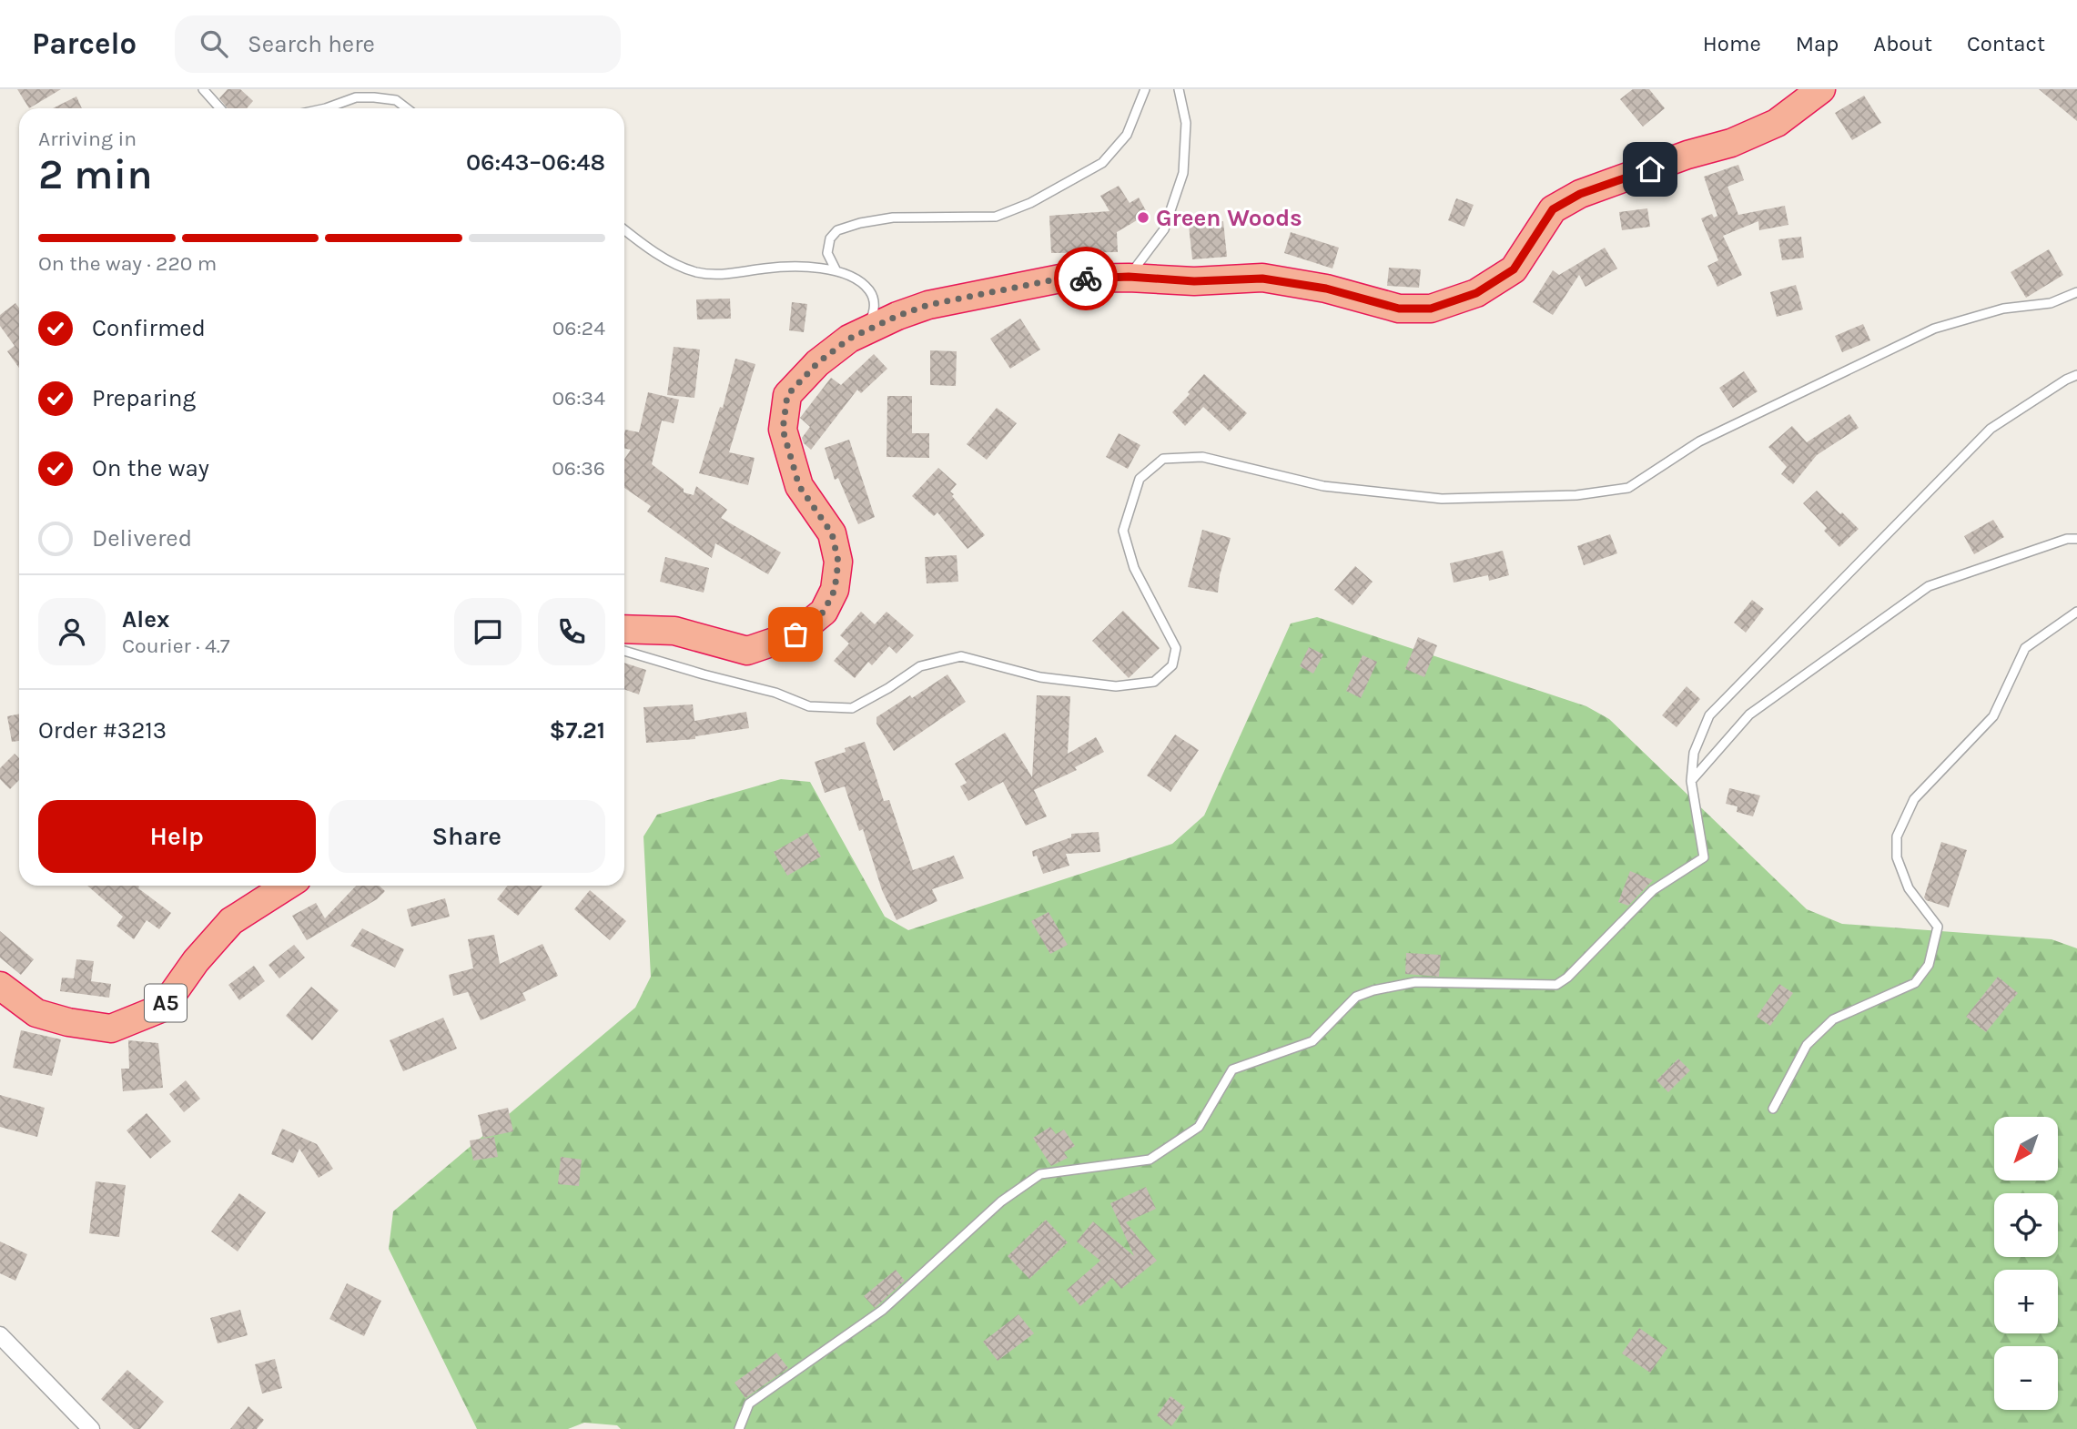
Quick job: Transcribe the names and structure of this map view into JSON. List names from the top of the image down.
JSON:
{
  "streets": {
    "highway": ["A5"]
  },
  "places": ["Green Woods"],
  "north": "bottom left",
  "page": {
    "header": "Parcelo",
    "search": "Search here",
    "nav": [
      "Home",
      "Map",
      "About",
      "Contact"
    ],
    "heading": ["2 min", "Arriving in", "06:43–06:48"],
    "panel": [
      "Alex",
      "Courier · 4.7",
      "Order #3213",
      "$7.21"
    ],
    "bar": "On the way · 220 m",
    "list": [
      ["Confirmed", "06:24"],
      ["Preparing", "06:34"],
      ["On the way", "06:36"],
      "Delivered"
    ],
    "buttons": ["Help", "Share"],
    "map_buttons": ["+", "−"]
  }
}
